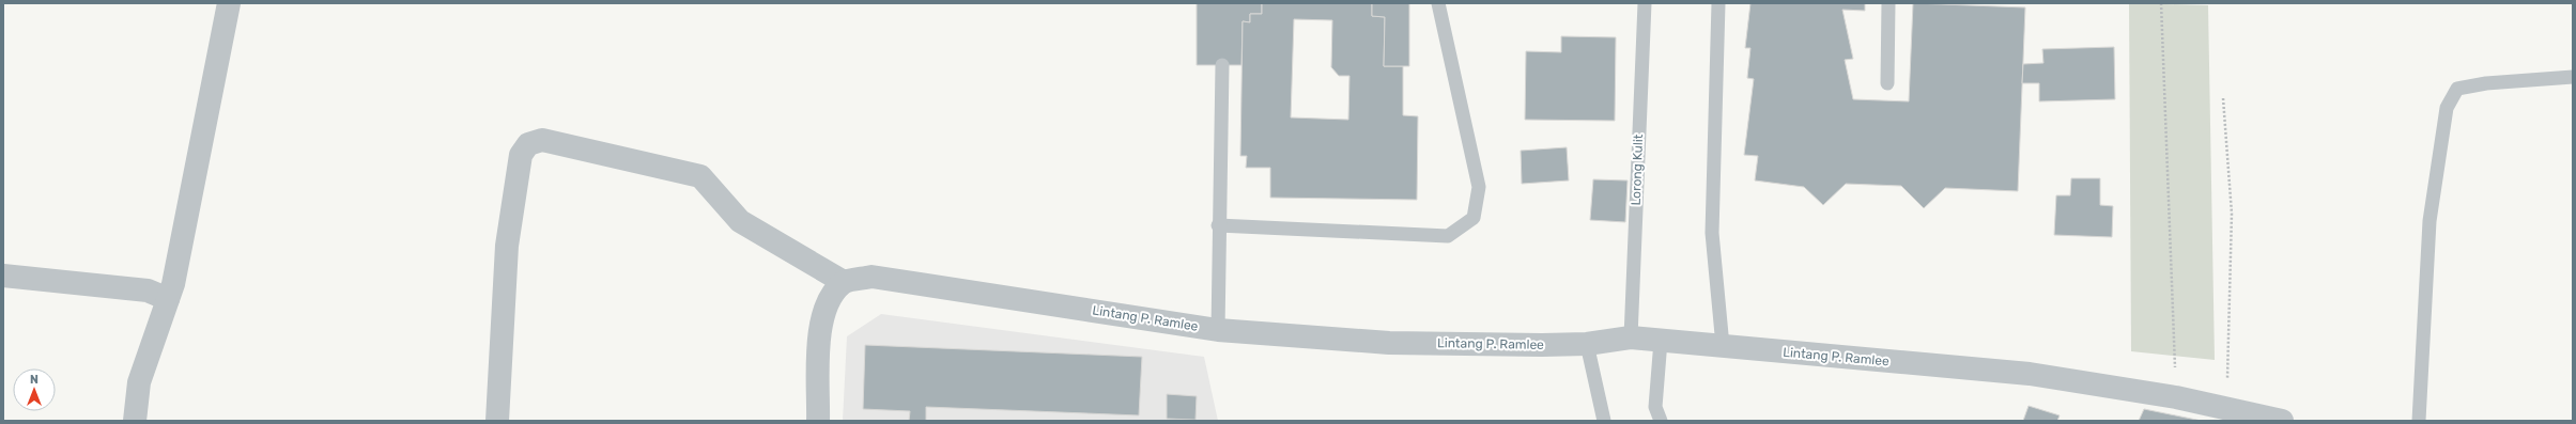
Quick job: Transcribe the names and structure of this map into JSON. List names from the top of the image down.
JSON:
{
  "streets": {
    "street": ["Lintang P. Ramlee"],
    "lane": ["Lorong Kulit"]
  },
  "crossings": [
    ["Lorong Kulit", "Lintang P. Ramlee"]
  ],
  "north": "top"
}
